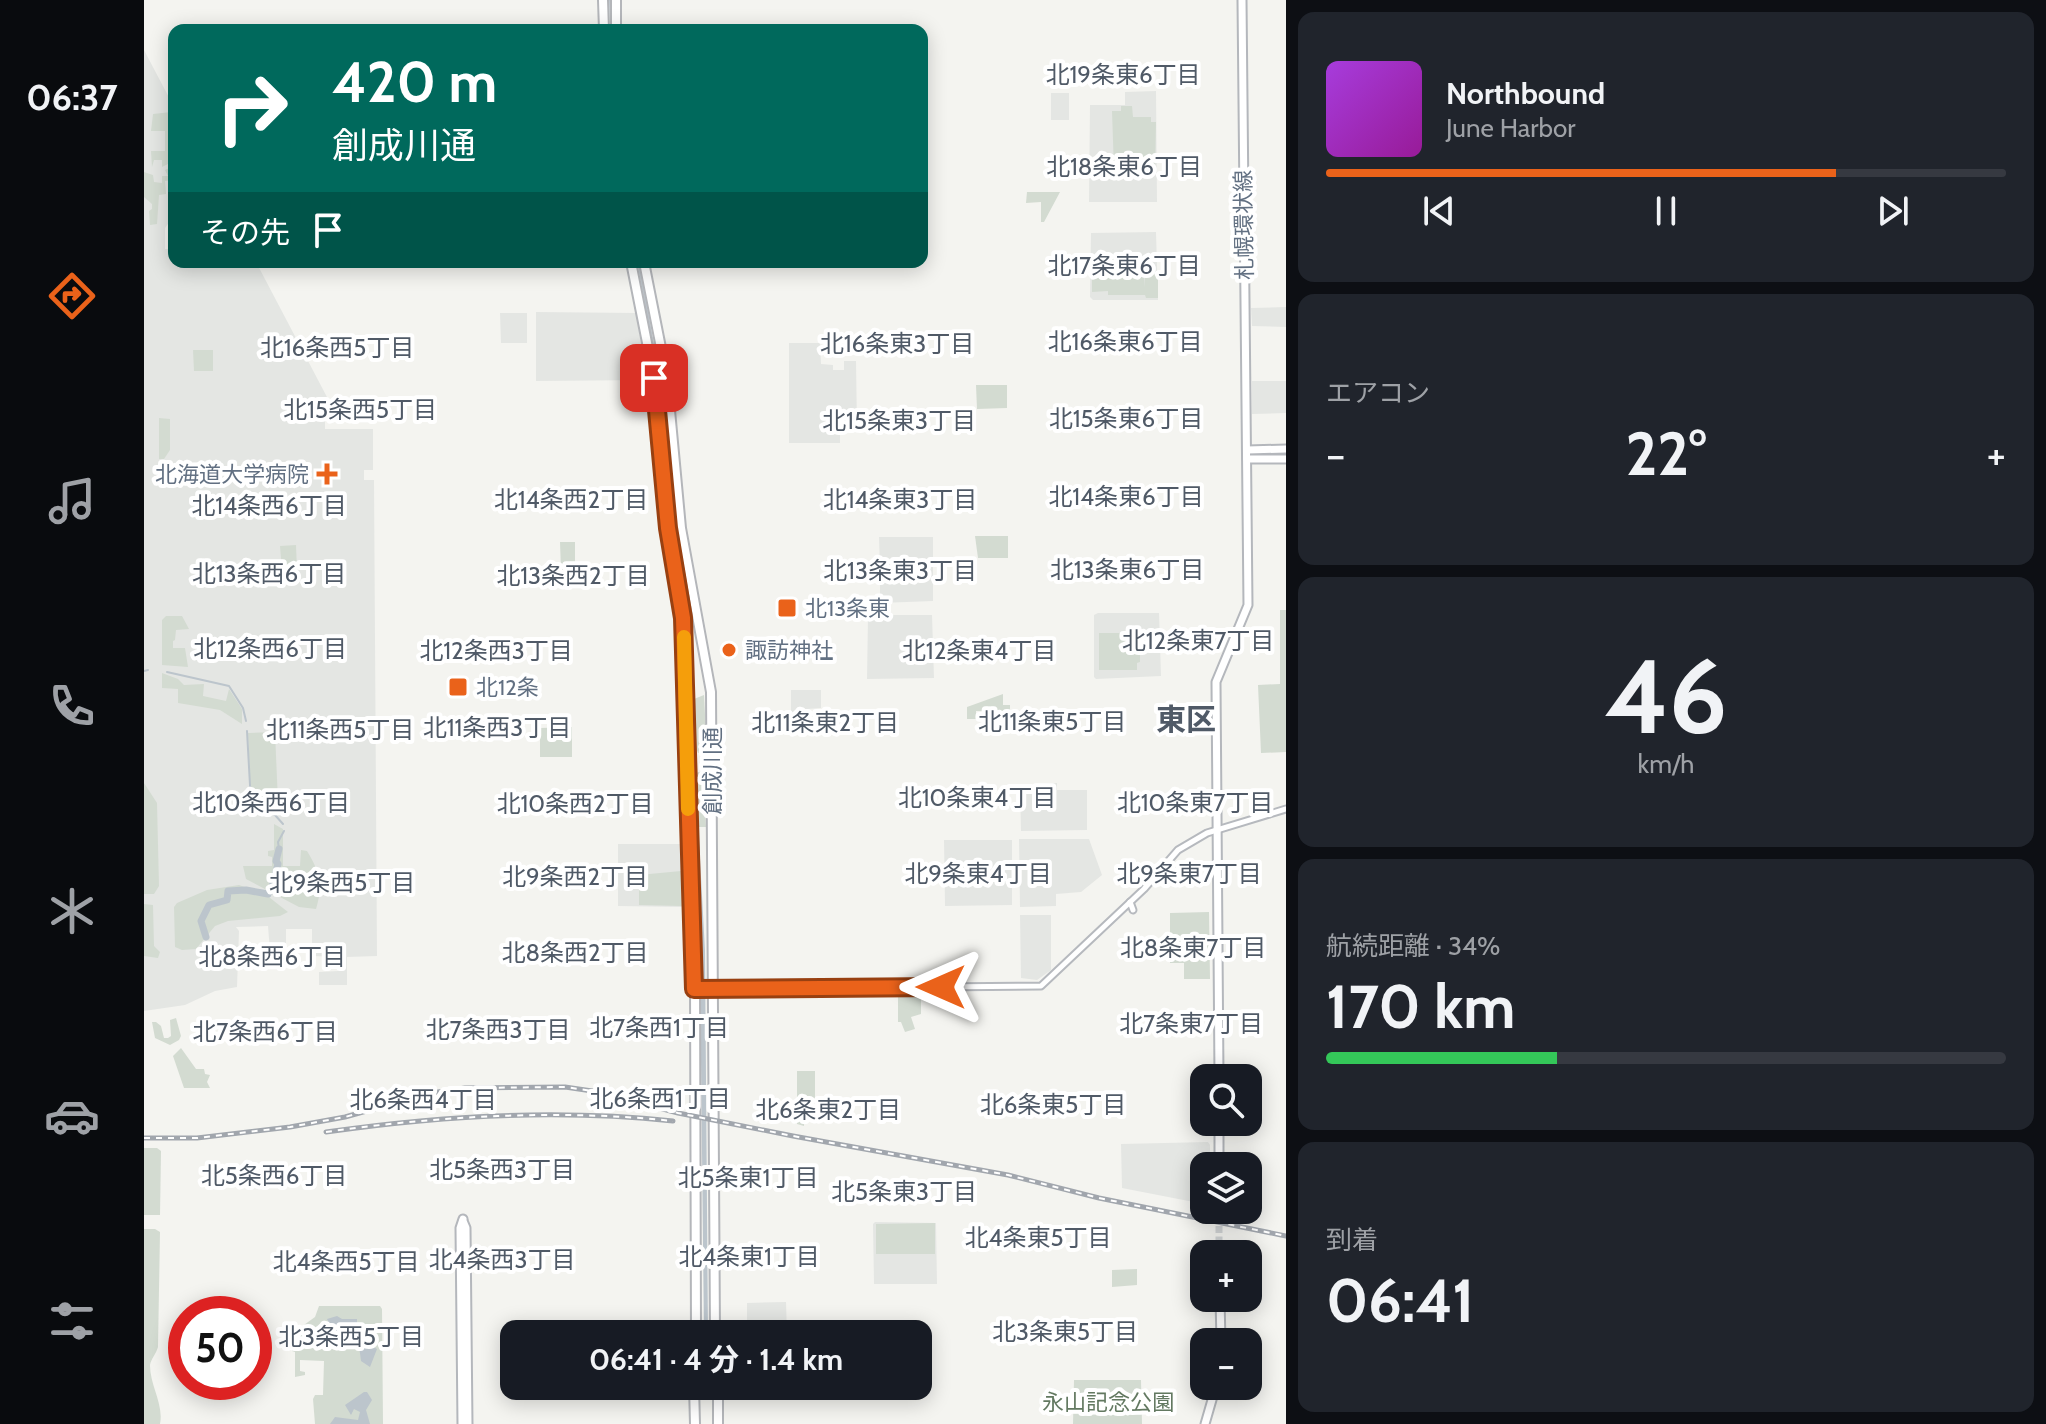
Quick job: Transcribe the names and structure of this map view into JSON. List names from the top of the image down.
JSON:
{
  "streets": {
    "highway": ["創成川通"],
    "main road": ["札幌環状線"]
  },
  "districts": [
    "北19条東6丁目",
    "北18条東6丁目",
    "北17条東6丁目",
    "北16条東6丁目",
    "北16条東3丁目",
    "北16条西5丁目",
    "北15条西5丁目",
    "北15条東6丁目",
    "北15条東3丁目",
    "北14条東6丁目",
    "北14条西2丁目",
    "北14条東3丁目",
    "北14条西6丁目",
    "北13条東6丁目",
    "北13条東3丁目",
    "北13条西6丁目",
    "北13条西2丁目",
    "北12条東7丁目",
    "北12条西6丁目",
    "北12条西3丁目",
    "北12条東4丁目",
    "東区",
    "北11条東5丁目",
    "北11条東2丁目",
    "北11条西3丁目",
    "北11条西5丁目",
    "北10条東4丁目",
    "北10条西6丁目",
    "北10条東7丁目",
    "北10条西2丁目",
    "北9条東4丁目",
    "北9条東7丁目",
    "北9条西2丁目",
    "北9条西5丁目",
    "北8条東7丁目",
    "北8条西2丁目",
    "北8条西6丁目",
    "北7条東7丁目",
    "北7条西1丁目",
    "北7条西3丁目",
    "北7条西6丁目",
    "北6条西1丁目",
    "北6条西4丁目",
    "北6条東5丁目",
    "北6条東2丁目",
    "北5条西3丁目",
    "北5条西6丁目",
    "北5条東1丁目",
    "北5条東3丁目",
    "北4条東5丁目",
    "北4条東1丁目",
    "北4条西3丁目",
    "北4条西5丁目",
    "北3条東5丁目",
    "北3条西5丁目"
  ],
  "parks": ["永山記念公園"],
  "places": {
    "health": ["北海道大学病院"],
    "transit": ["北13条東", "北12条"],
    "other": ["諏訪神社"]
  },
  "page": {
    "tabs": "06:37",
    "turn": ["420 m", "創成川通"],
    "song": ["Northbound", "June Harbor"],
    "then": "その先",
    "tile": [
      "エアコン",
      ["46", "km/h"],
      ["航続距離 · 34%", "170 km"],
      ["到着", "06:41"]
    ],
    "heat": ["−", "22°", "+"],
    "map_buttons": ["+", "−"],
    "limit": "50",
    "trip": "06:41 · 4 分 · 1.4 km"
  }
}
